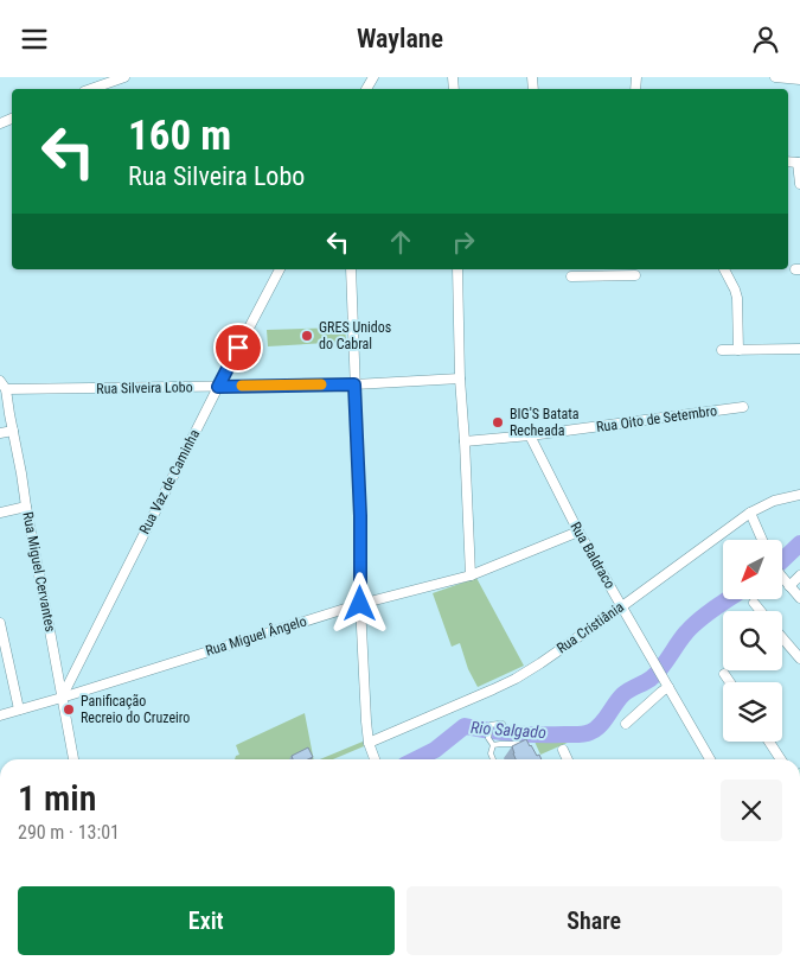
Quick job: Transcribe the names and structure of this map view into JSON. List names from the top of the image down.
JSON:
{
  "streets": {
    "street": [
      "Rua Silveira Lobo",
      "Rua Oito de Setembro",
      "Rua Vaz de Caminha",
      "Rua Baldraco",
      "Rua Miguel Cervantes",
      "Rua Cristiânia",
      "Rua Miguel Ângelo"
    ]
  },
  "crossings": [
    ["Rua Silveira Lobo", "Rua Vaz de Caminha"],
    ["Rua Silveira Lobo", "Rua Miguel Cervantes"],
    ["Rua Oito de Setembro", "Rua Baldraco"],
    ["Rua Vaz de Caminha", "Rua Miguel Cervantes"],
    ["Rua Vaz de Caminha", "Rua Miguel Ângelo"],
    ["Rua Baldraco", "Rua Cristiânia"],
    ["Rua Baldraco", "Rua Miguel Ângelo"],
    ["Rua Miguel Cervantes", "Rua Miguel Ângelo"]
  ],
  "water": ["Rio Salgado"],
  "places": ["GRES Unidos do Cabral", "BIG'S Batata Recheada", "Panificação Recreio do Cruzeiro"],
  "north": "bottom left",
  "page": {
    "header": "Waylane",
    "turn": ["160 m", "Rua Silveira Lobo"],
    "heading": ["1 min", "290 m · 13:01"],
    "buttons": ["Exit", "Share"]
  }
}
